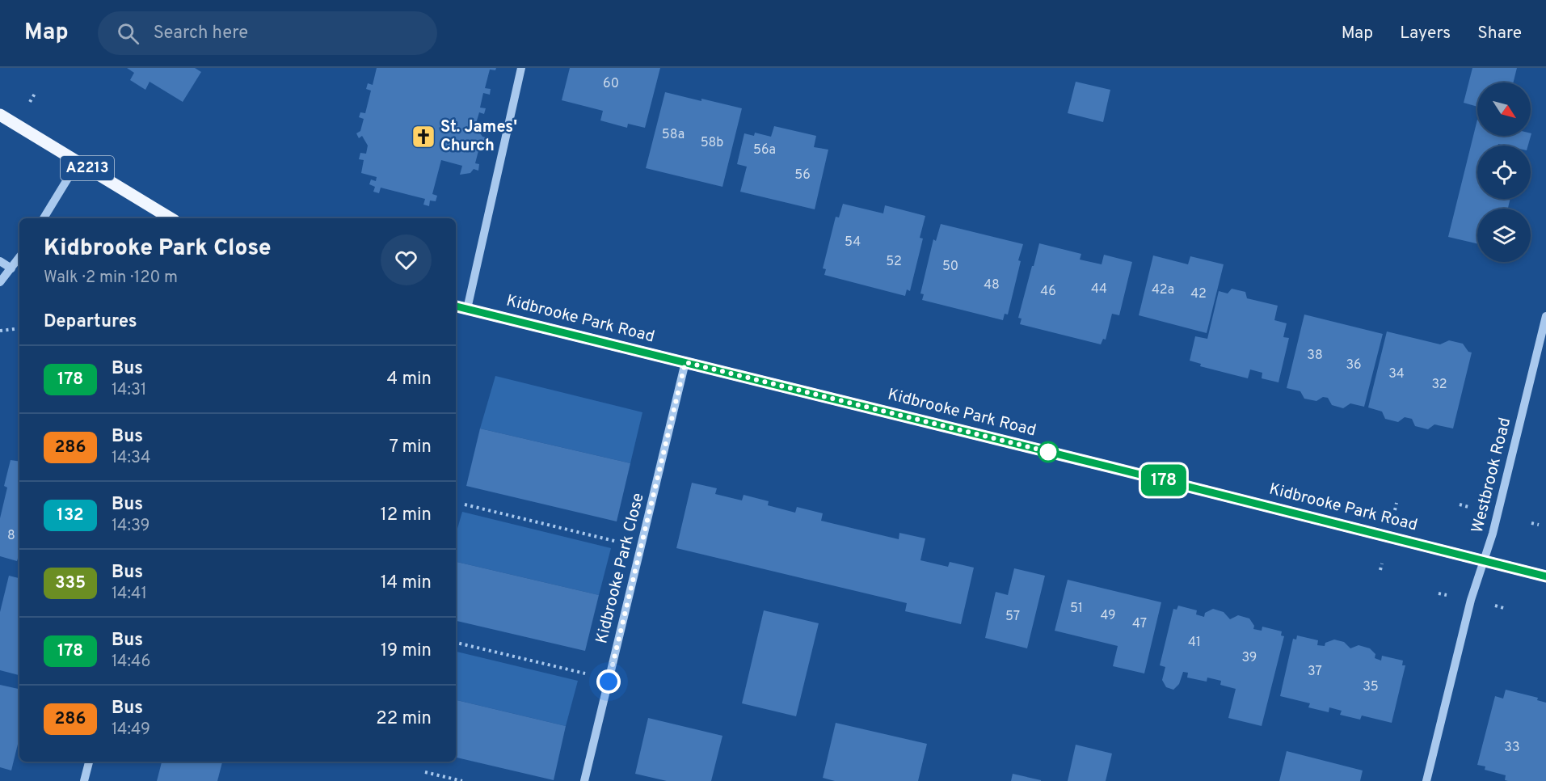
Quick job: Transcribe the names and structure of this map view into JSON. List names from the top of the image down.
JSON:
{
  "streets": {
    "main road": ["A2213", "Kidbrooke Park Road"],
    "street": ["Westbrook Road", "Kidbrooke Park Close"]
  },
  "crossings": [
    ["Kidbrooke Park Road", "Westbrook Road"],
    ["Kidbrooke Park Road", "Kidbrooke Park Close"]
  ],
  "places": {
    "church": ["St. James' Church"]
  },
  "lines": ["bus line 178"],
  "house_numbers": [
    "60",
    "58a",
    "58b",
    "56a",
    "56",
    "54",
    "52",
    "50",
    "48",
    "44",
    "42a",
    "46",
    "42",
    "38",
    "36",
    "34",
    "32",
    "8",
    "51",
    "49",
    "57",
    "47",
    "41",
    "39",
    "37",
    "35",
    "33"
  ],
  "north": "bottom right",
  "page": {
    "header": "Map",
    "search": "Search here",
    "nav": ["Map", "Layers", "Share"],
    "on_map": "178",
    "heading": [
      ["Kidbrooke Park Close", "Walk · 2 min · 120 m"],
      "Departures"
    ],
    "list": [
      {
        "mark": "178",
        "name": "Bus",
        "note": "14:31",
        "value": "4 min"
      },
      {
        "mark": "286",
        "name": "Bus",
        "note": "14:34",
        "value": "7 min"
      },
      {
        "mark": "132",
        "name": "Bus",
        "note": "14:39",
        "value": "12 min"
      },
      {
        "mark": "335",
        "name": "Bus",
        "note": "14:41",
        "value": "14 min"
      },
      {
        "mark": "178",
        "name": "Bus",
        "note": "14:46",
        "value": "19 min"
      },
      {
        "mark": "286",
        "name": "Bus",
        "note": "14:49",
        "value": "22 min"
      }
    ]
  }
}
